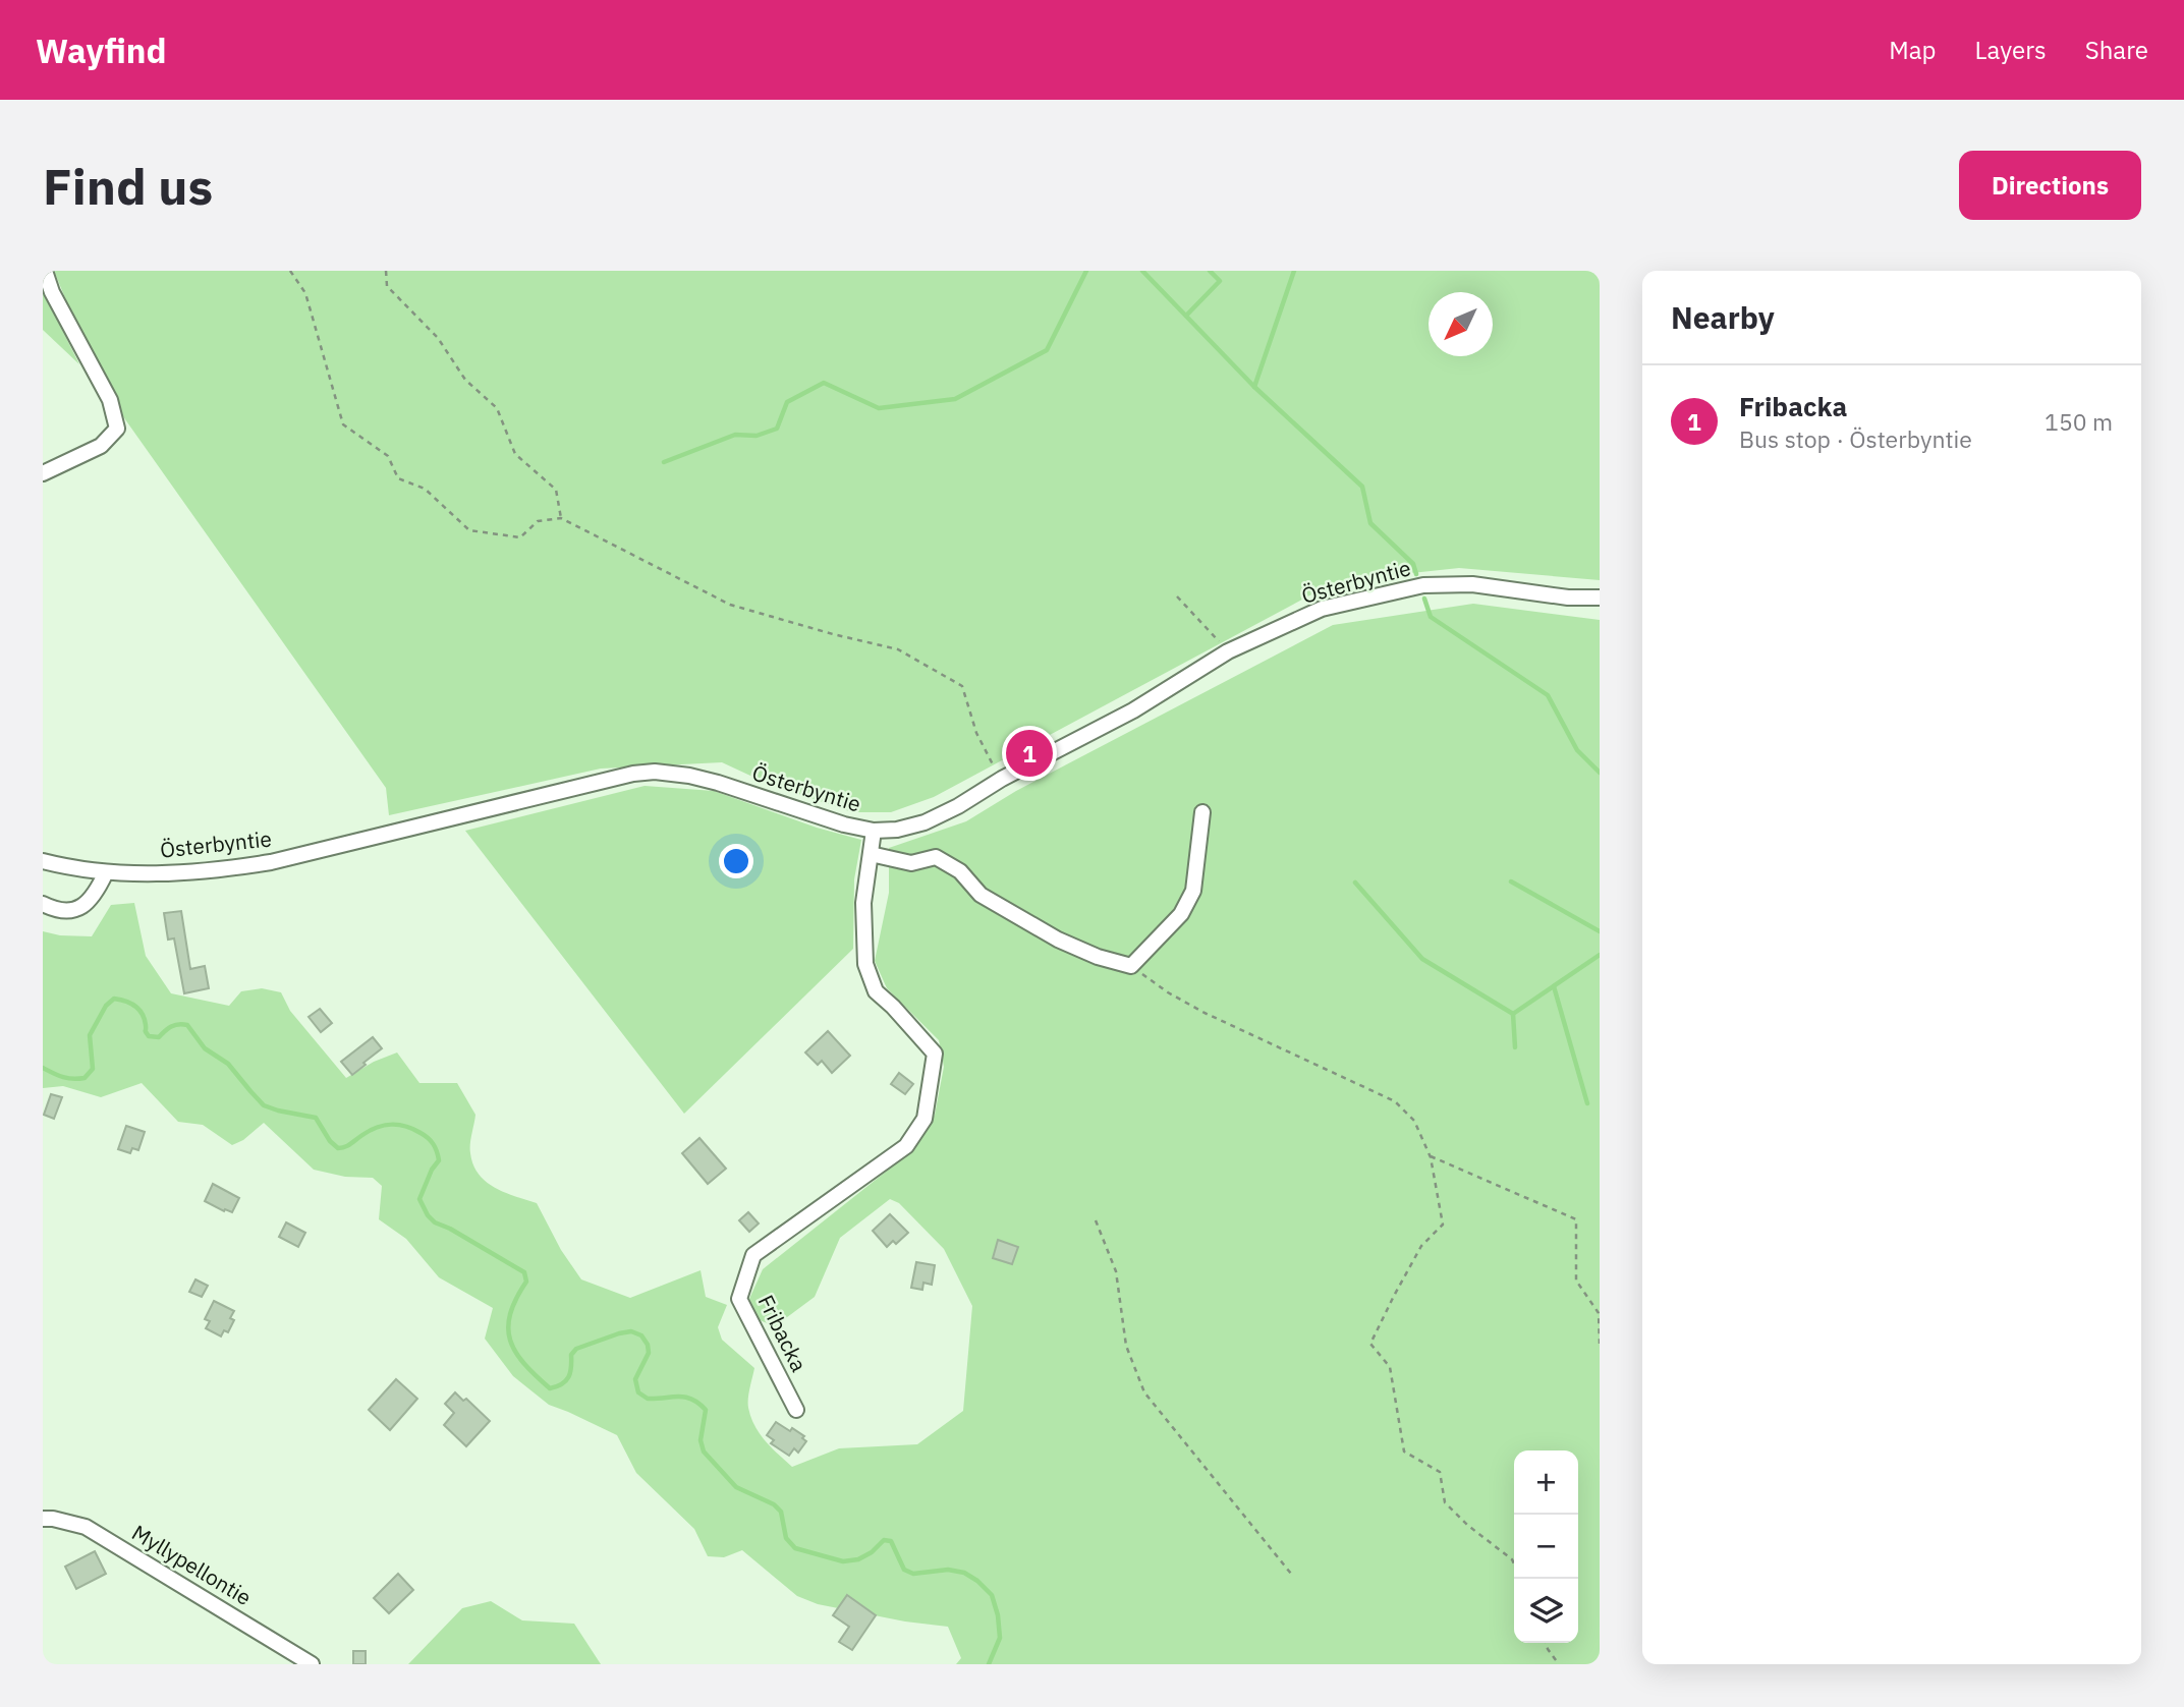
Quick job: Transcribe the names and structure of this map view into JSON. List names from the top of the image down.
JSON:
{
  "streets": {
    "street": ["Österbyntie", "Fribacka", "Myllypellontie"]
  },
  "crossings": [
    ["Österbyntie", "Fribacka"]
  ],
  "north": "bottom left",
  "page": {
    "header": "Wayfind",
    "nav": ["Map", "Layers", "Share"],
    "buttons": "Directions",
    "title": "Find us",
    "heading": "Nearby",
    "list": [
      {
        "mark": "1",
        "name": "Fribacka",
        "note": "Bus stop · Österbyntie",
        "value": "150 m"
      }
    ],
    "pins": "1",
    "map_buttons": ["+", "−"]
  }
}
